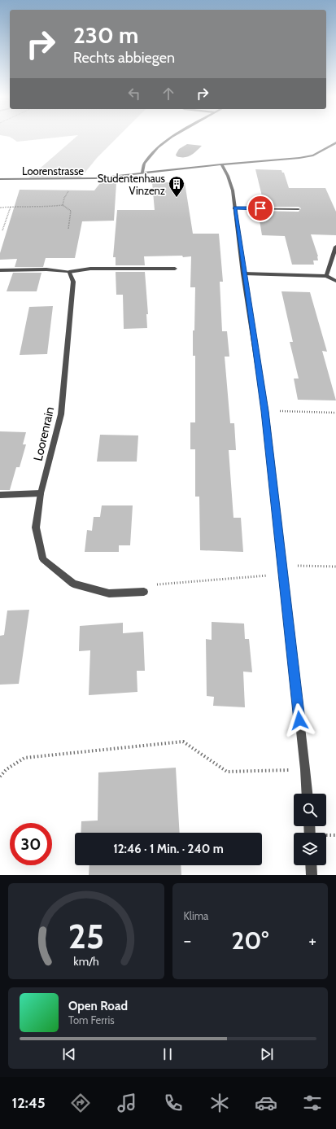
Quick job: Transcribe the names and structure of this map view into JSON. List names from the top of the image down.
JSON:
{
  "streets": {
    "street": ["Loorenstrasse", "Loorenrain"]
  },
  "places": {
    "building": ["Studentenhaus Vinzenz"]
  },
  "page": {
    "turn": ["230 m", "Rechts abbiegen"],
    "limit": "30",
    "trip": "12:46 · 1 Min. · 240 m",
    "tile": "Klima",
    "heat": ["−", "20°", "+"],
    "song": ["Open Road", "Tom Ferris"],
    "tabs": "12:45",
    "gauge": ["25", "km/h"]
  }
}
